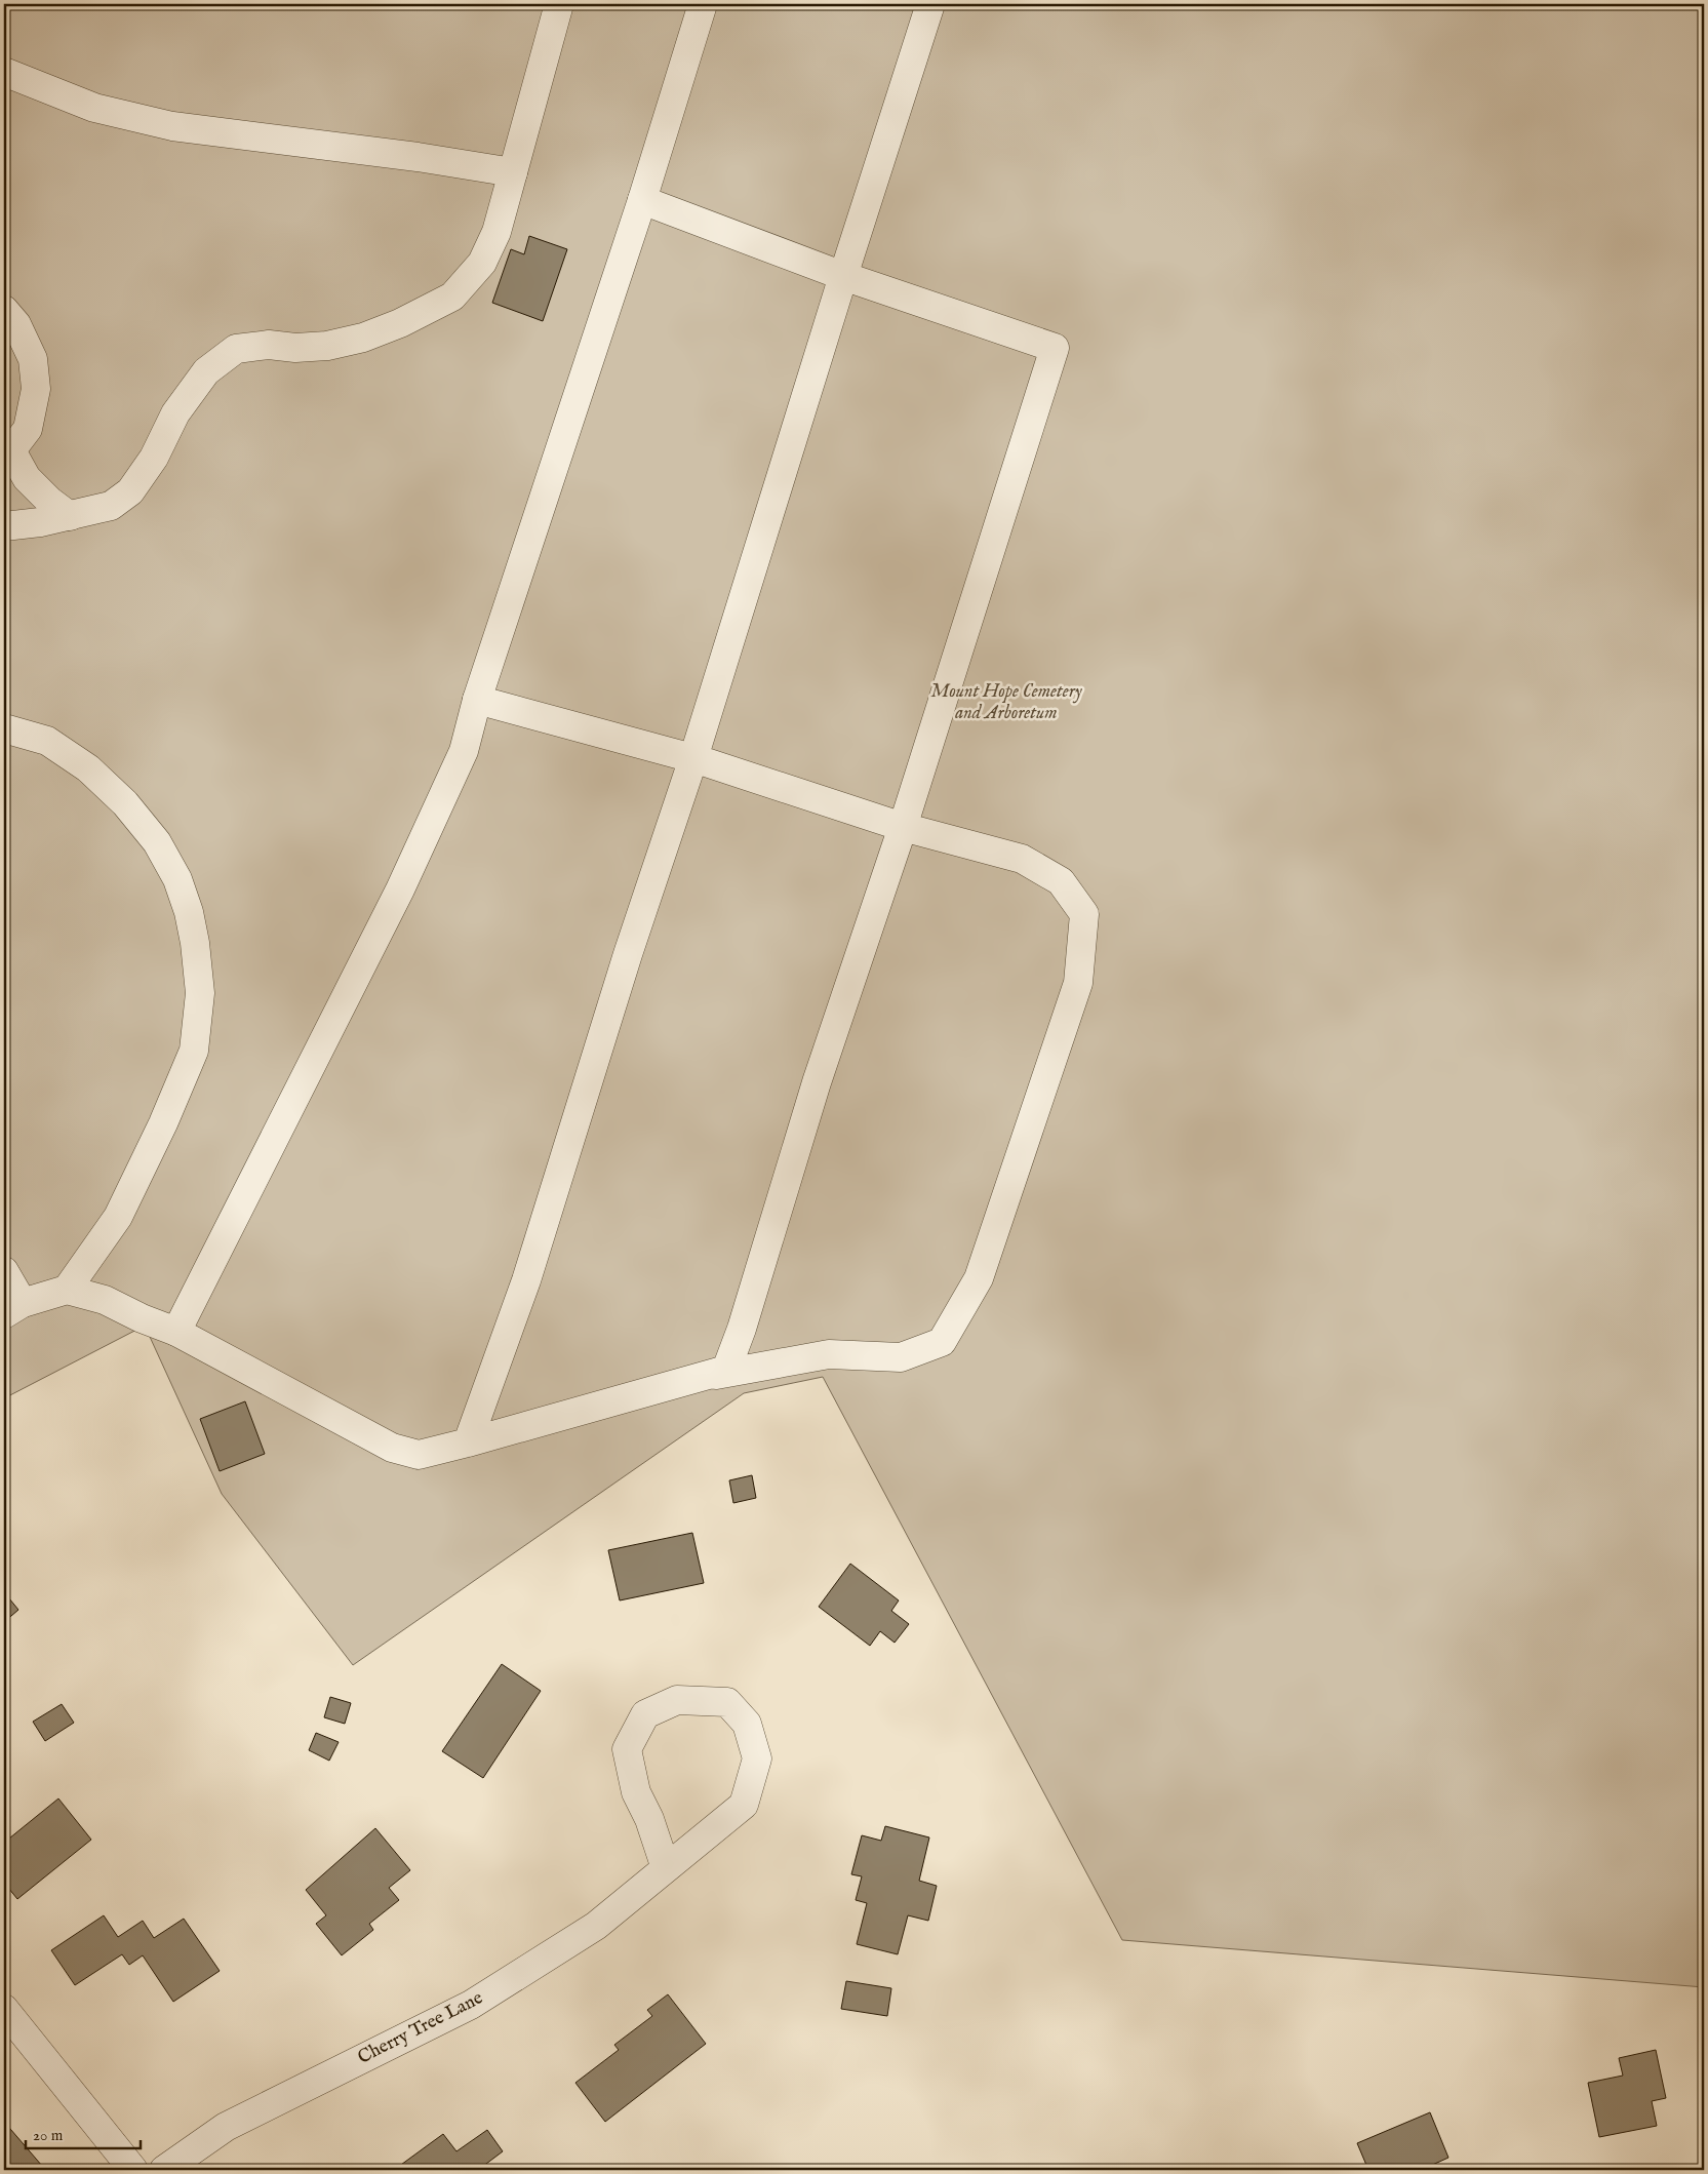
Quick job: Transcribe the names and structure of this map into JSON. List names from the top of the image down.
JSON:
{
  "streets": {
    "street": ["Cherry Tree Lane"]
  },
  "parks": ["Mount Hope Cemetery and Arboretum"],
  "scale_bar": "20 m"
}
